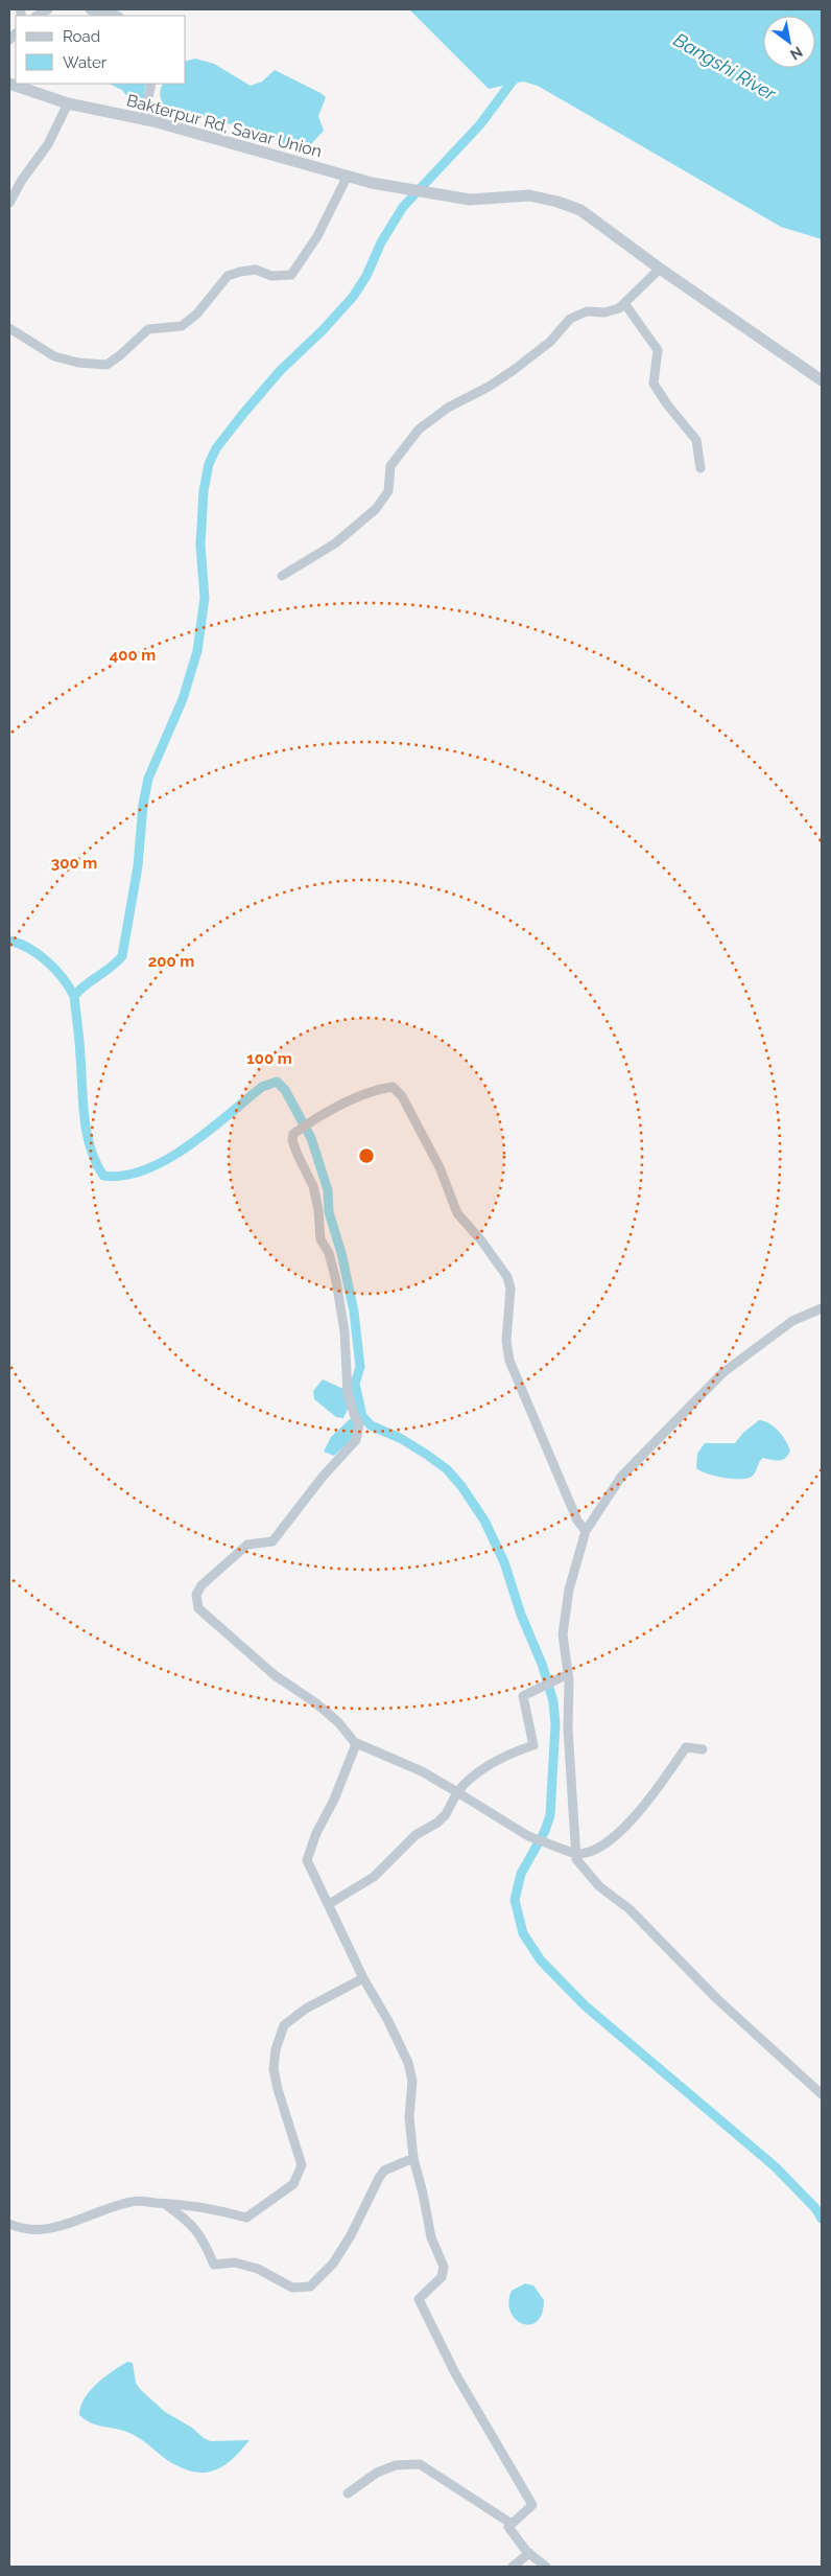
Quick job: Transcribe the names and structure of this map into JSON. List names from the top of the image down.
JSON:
{
  "streets": {
    "street": ["Bakterpur Rd, Savar Union"]
  },
  "water": ["Bangshi River"],
  "legend": ["Road", "Water"],
  "north": "bottom right",
  "rings": [
    "400 m",
    "300 m",
    "200 m",
    "100 m"
  ]
}
